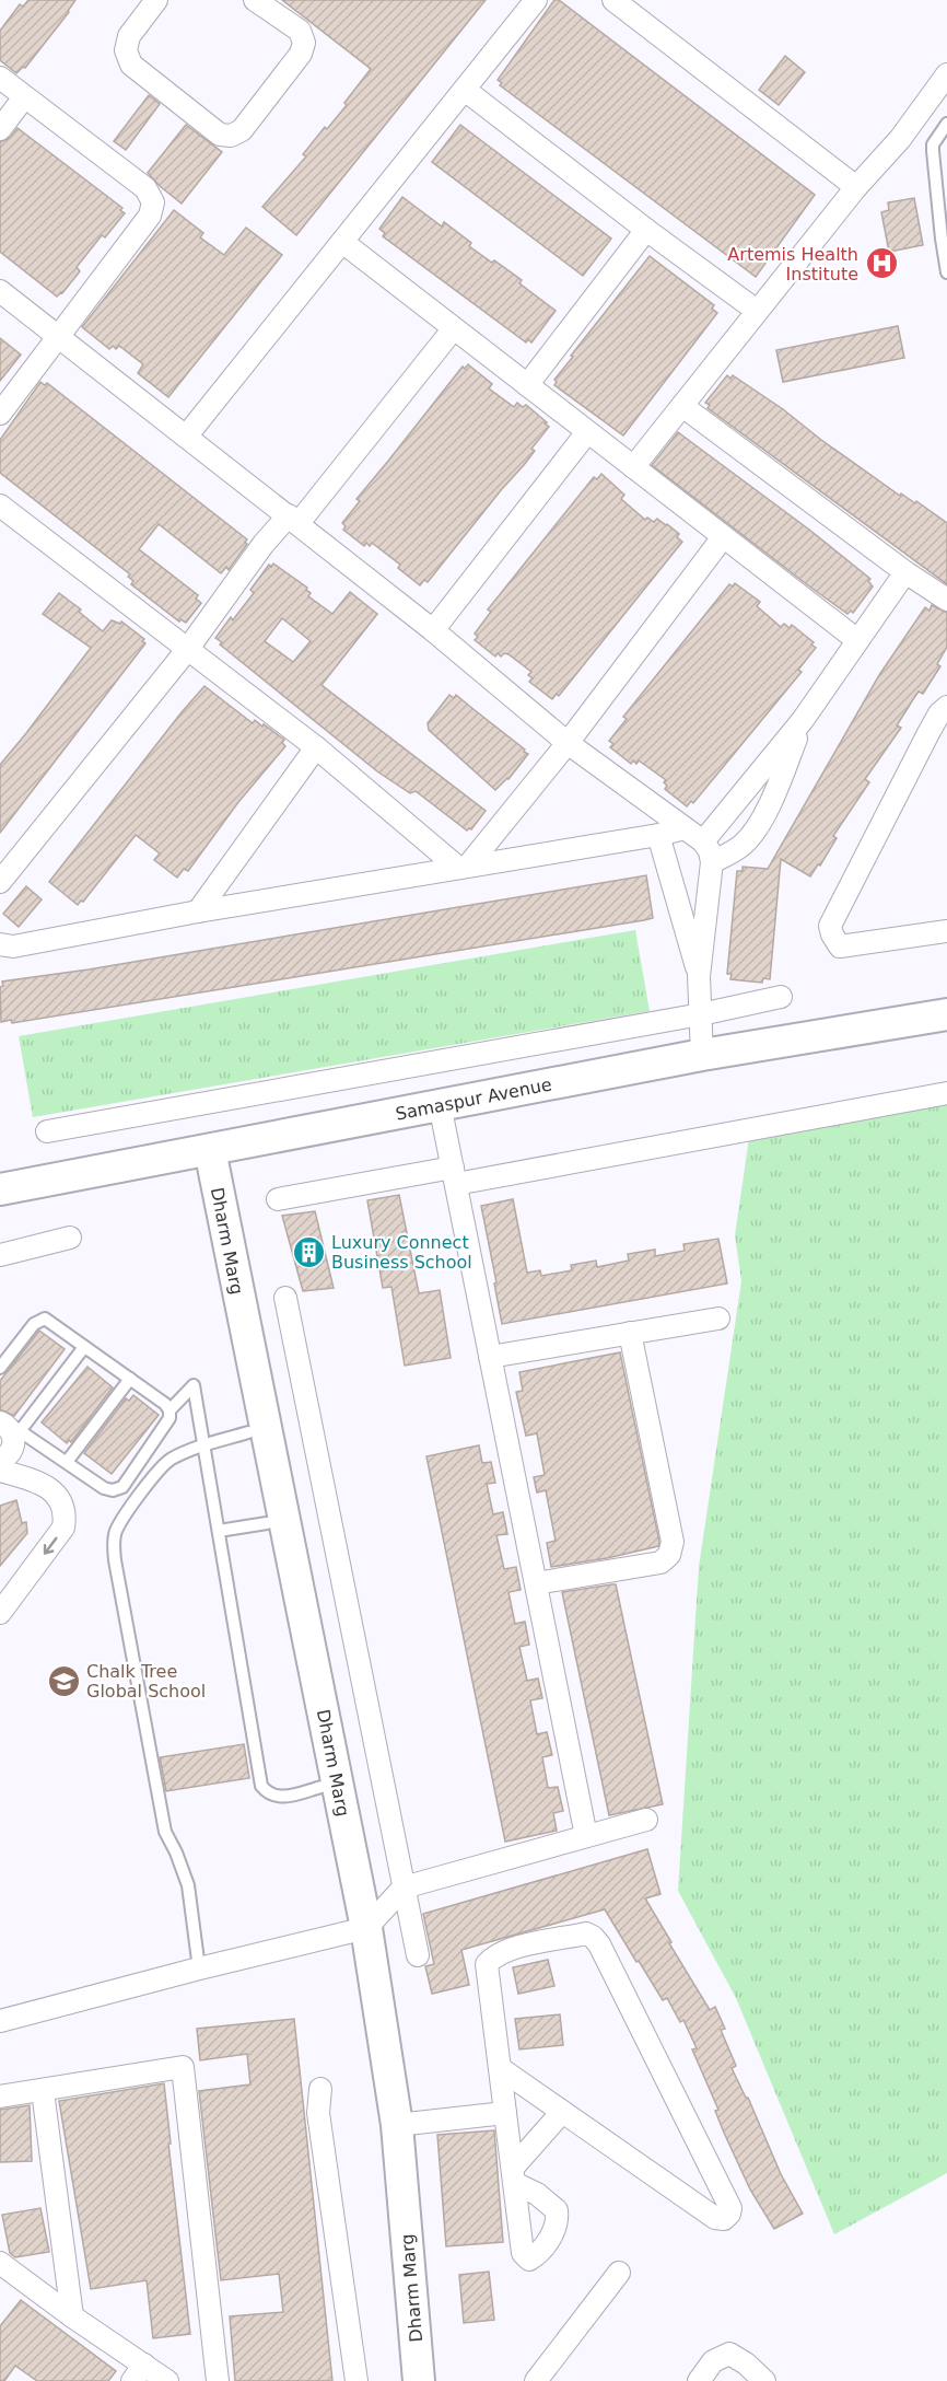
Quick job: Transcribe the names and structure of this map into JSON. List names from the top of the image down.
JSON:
{
  "streets": {
    "main road": ["Samaspur Avenue", "Dharm Marg"]
  },
  "crossings": [
    ["Samaspur Avenue", "Dharm Marg"]
  ],
  "places": {
    "hospital": ["Artemis Health Institute"],
    "building": ["Luxury Connect Business School"],
    "school or university": ["Chalk Tree Global School"]
  }
}
